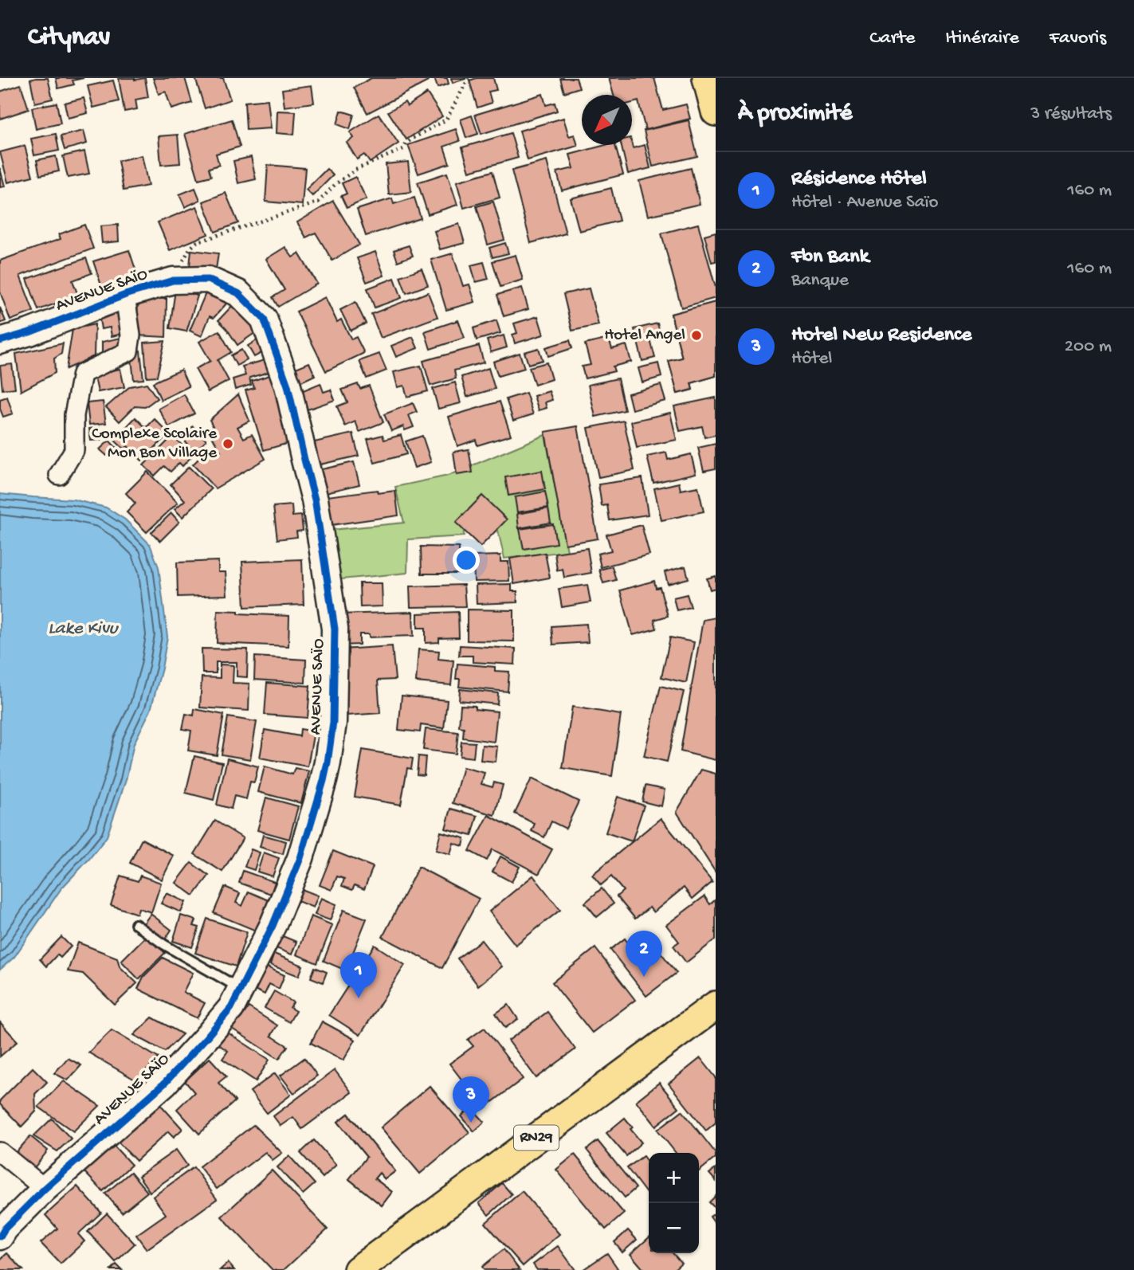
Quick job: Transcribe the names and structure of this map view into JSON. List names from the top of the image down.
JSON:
{
  "streets": {
    "main road": ["RN29"],
    "street": ["AVENUE SAÏO"]
  },
  "water": ["Lake Kivu"],
  "places": ["Hotel Angel", "Complexe Scolaire Mon Bon Village"],
  "north": "bottom left",
  "page": {
    "header": "Citynav",
    "nav": ["Carte", "Itinéraire", "Favoris"],
    "heading": ["À proximité", "3 résultats"],
    "list": [
      {
        "mark": "1",
        "name": "Résidence Hôtel",
        "note": "Hôtel · Avenue Saïo",
        "value": "160 m"
      },
      {
        "mark": "2",
        "name": "Fbn Bank",
        "note": "Banque",
        "value": "160 m"
      },
      {
        "mark": "3",
        "name": "Hotel New Residence",
        "note": "Hôtel",
        "value": "200 m"
      }
    ],
    "pins": ["2", "1", "3"],
    "map_buttons": ["+", "−"]
  }
}
